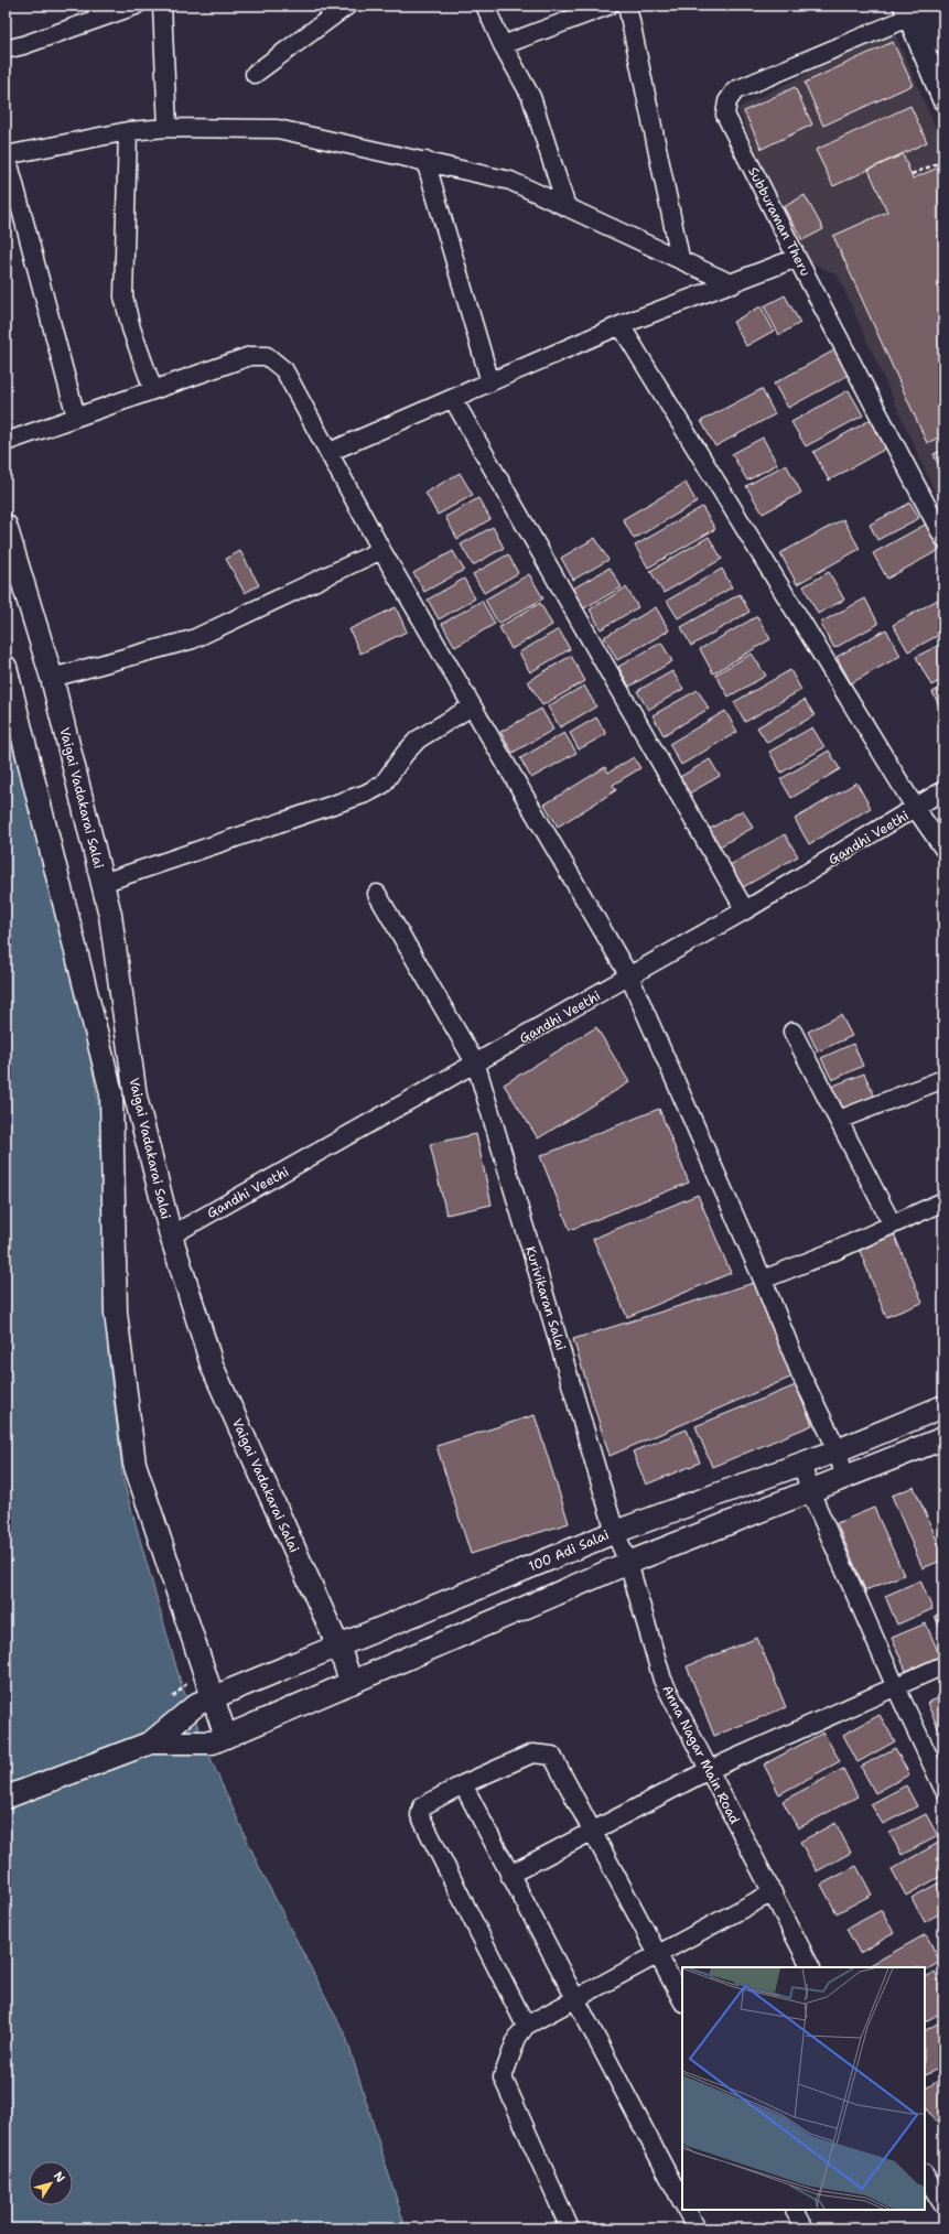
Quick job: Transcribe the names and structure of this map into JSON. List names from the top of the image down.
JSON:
{
  "streets": {
    "main road": ["Vaigai Vadakarai Salai", "100 Adi Salai"],
    "street": [
      "Subburaman Theru",
      "Gandhi Veethi",
      "Kurivikaran Salai",
      "Anna Nagar Main Road"
    ]
  },
  "crossings": [
    ["Vaigai Vadakarai Salai", "Gandhi Veethi"],
    ["Vaigai Vadakarai Salai", "100 Adi Salai"],
    ["Gandhi Veethi", "Kurivikaran Salai"],
    ["Kurivikaran Salai", "100 Adi Salai"],
    ["Kurivikaran Salai", "Anna Nagar Main Road"],
    ["100 Adi Salai", "Anna Nagar Main Road"]
  ],
  "north": "top right"
}
